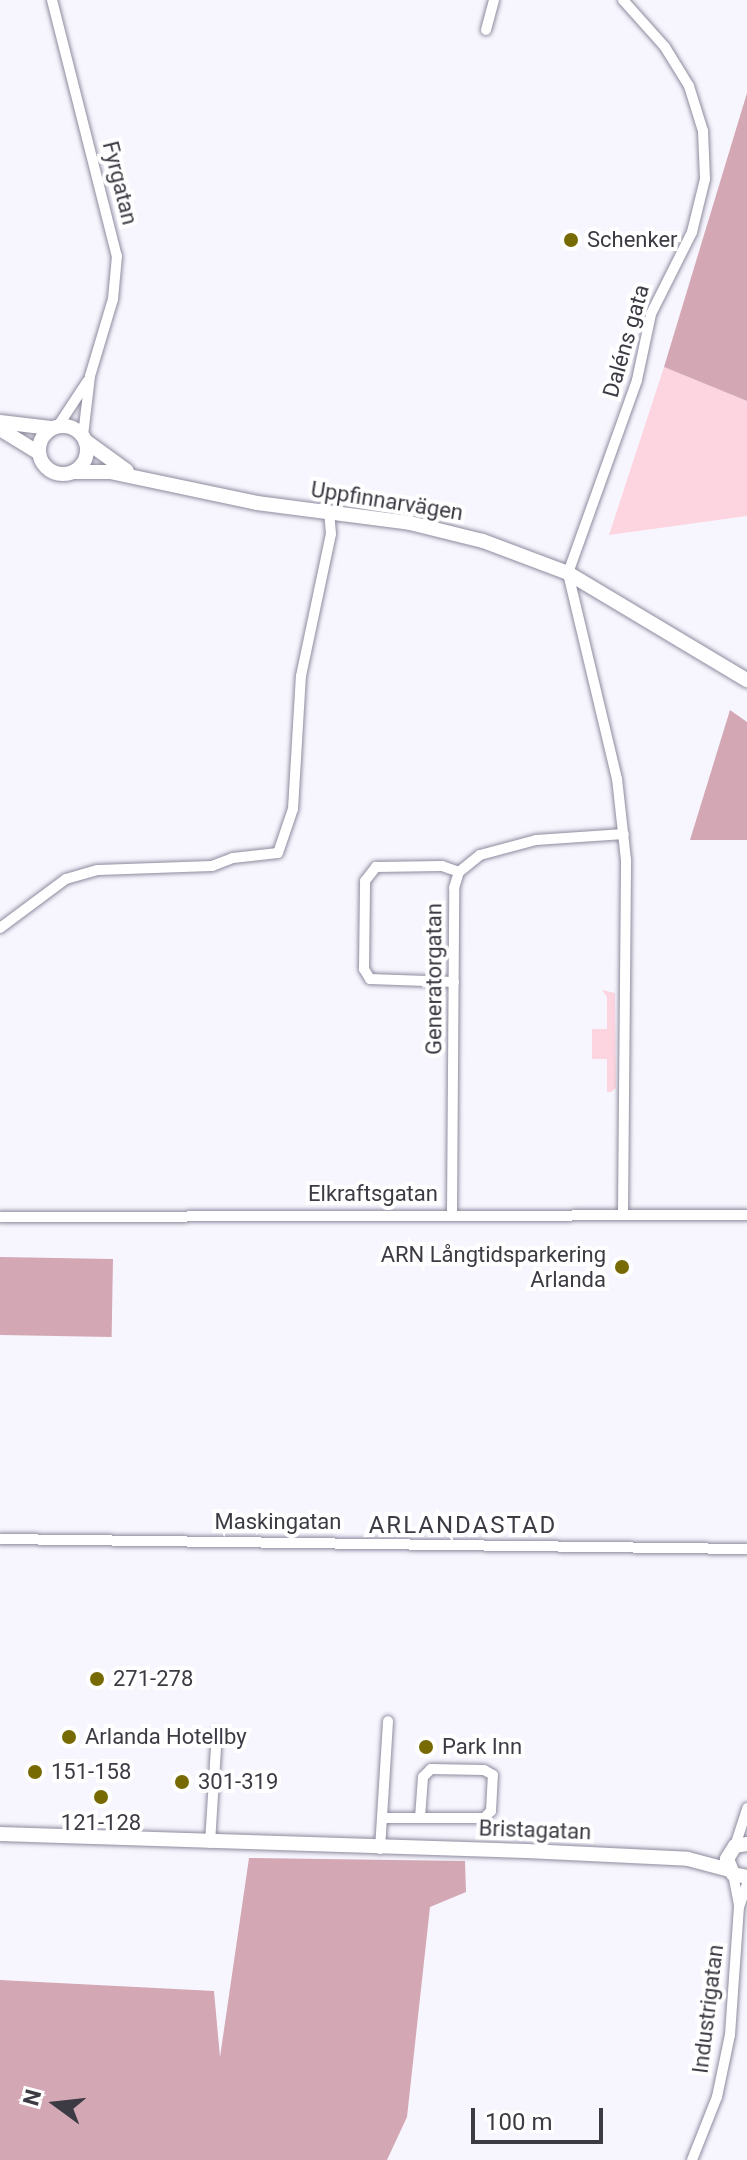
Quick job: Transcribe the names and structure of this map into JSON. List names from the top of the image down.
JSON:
{
  "streets": {
    "street": [
      "Fyrgatan",
      "Daléns gata",
      "Uppfinnarvägen",
      "Generatorgatan",
      "Elkraftsgatan",
      "Maskingatan",
      "Bristagatan",
      "Industrigatan"
    ]
  },
  "crossings": [
    ["Fyrgatan", "Uppfinnarvägen"],
    ["Daléns gata", "Uppfinnarvägen"],
    ["Generatorgatan", "Elkraftsgatan"],
    ["Bristagatan", "Industrigatan"]
  ],
  "districts": ["ARLANDASTAD"],
  "places": [
    "Schenker",
    "ARN Långtidsparkering Arlanda",
    "271-278",
    "Arlanda Hotellby",
    "Park Inn",
    "151-158",
    "301-319",
    "121-128"
  ],
  "scale_bar": "100 m",
  "north": "left"
}
